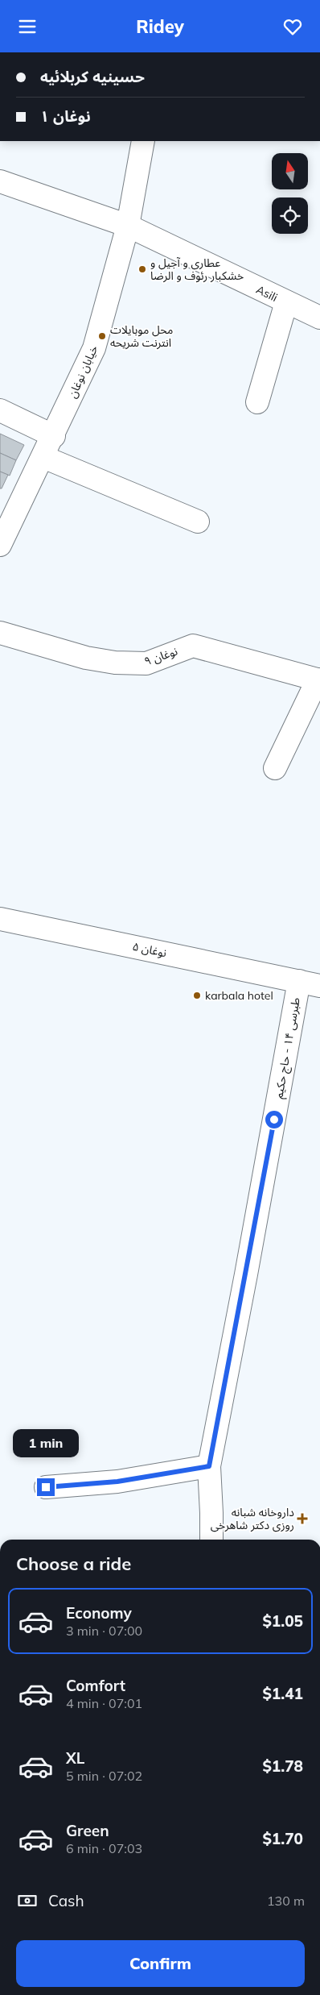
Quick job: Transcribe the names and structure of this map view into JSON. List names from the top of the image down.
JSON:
{
  "streets": {
    "street": [
      "Asili",
      "خیابان نوغان",
      "نوغان ۹",
      "نوغان ۵",
      "طبرسی ۱۴ - حاج حکیم"
    ]
  },
  "crossings": [
    ["Asili", "خیابان نوغان"],
    ["نوغان ۵", "طبرسی ۱۴ - حاج حکیم"]
  ],
  "places": {
    "other": ["عطاری و آجیل و خشکبار رئوف و الرضا", "محل موبايلات انترنت شريحه", "karbala hotel"],
    "health": ["داروخانه شبانه روزی دکتر شاهرخی"]
  },
  "north": "top",
  "page": {
    "header": "Ridey",
    "banner": ["حسینیه کربلائیه", "نوغان ۱"],
    "bubble": "1 min",
    "heading": "Choose a ride",
    "list": [
      {
        "name": "Economy",
        "note": "3 min · 07:00",
        "value": "$1.05"
      },
      {
        "name": "Comfort",
        "note": "4 min · 07:01",
        "value": "$1.41"
      },
      {
        "name": "XL",
        "note": "5 min · 07:02",
        "value": "$1.78"
      },
      {
        "name": "Green",
        "note": "6 min · 07:03",
        "value": "$1.70"
      }
    ],
    "pay": ["Cash", "130 m"],
    "buttons": "Confirm"
  }
}
